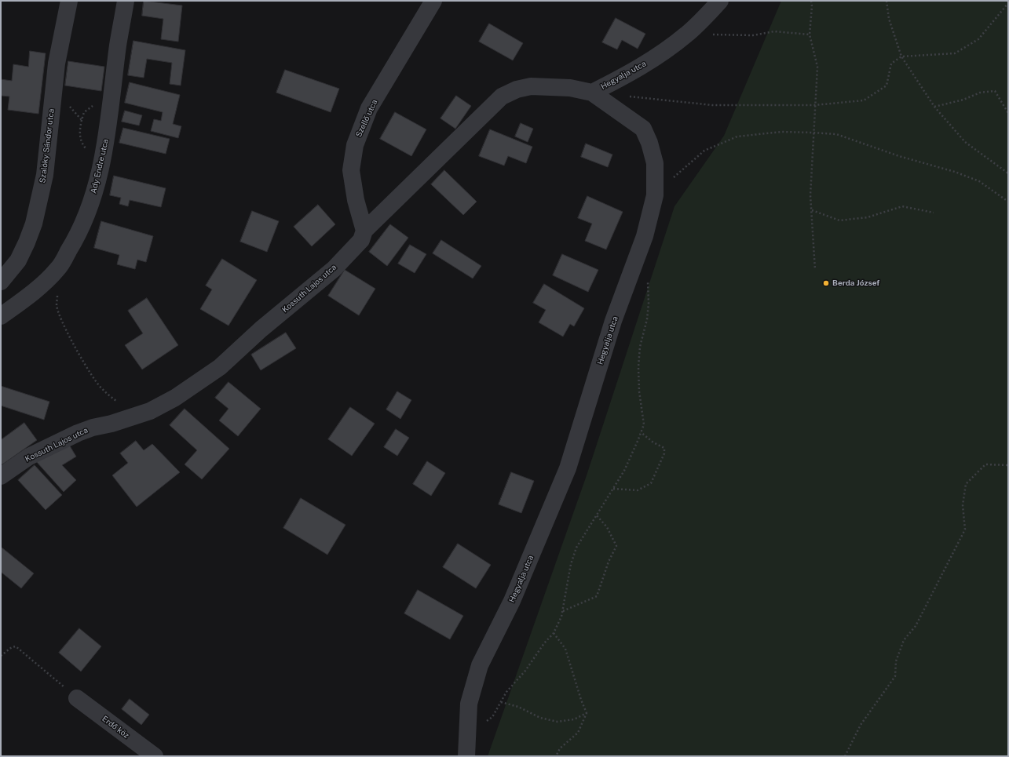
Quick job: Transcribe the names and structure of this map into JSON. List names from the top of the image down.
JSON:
{
  "streets": {
    "street": [
      "Hegyalja utca",
      "Szellő utca",
      "Szalóky Sándor utca",
      "Ady Endre utca",
      "Kossuth Lajos utca",
      "Erdő köz"
    ]
  },
  "crossings": [
    ["Hegyalja utca", "Kossuth Lajos utca"],
    ["Szellő utca", "Kossuth Lajos utca"]
  ],
  "places": ["Berda József"]
}
